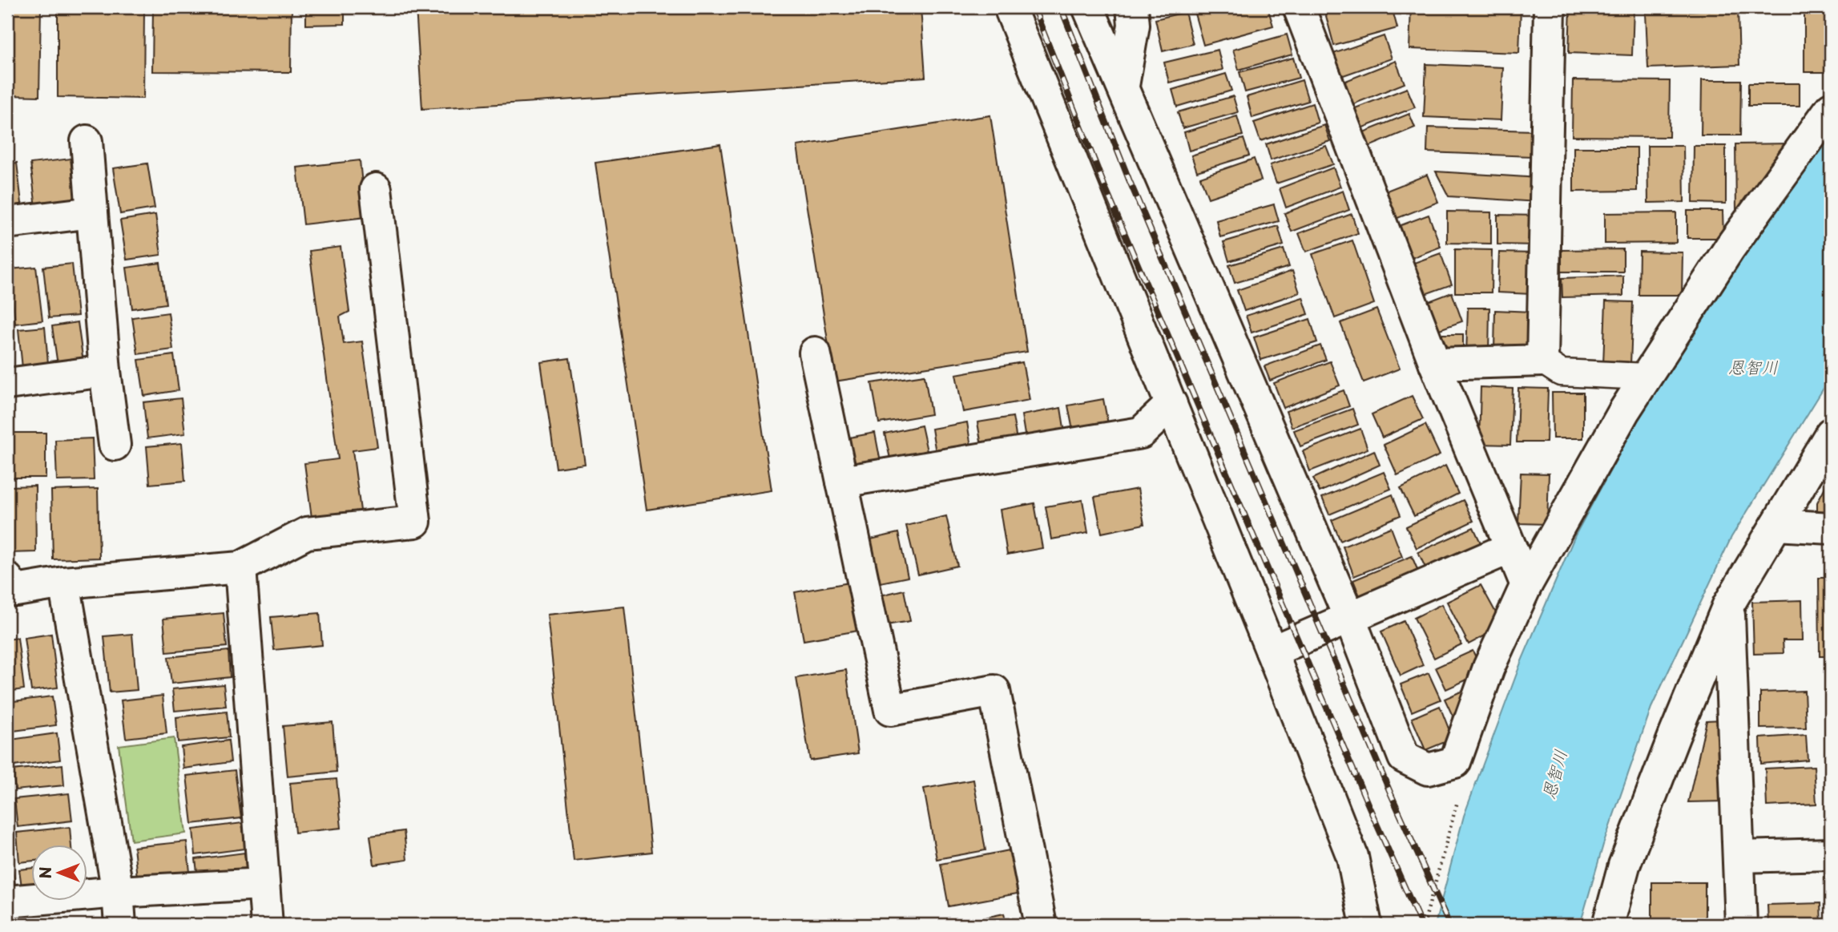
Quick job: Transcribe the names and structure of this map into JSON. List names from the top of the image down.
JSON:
{
  "water": ["恩智川"],
  "north": "left"
}
